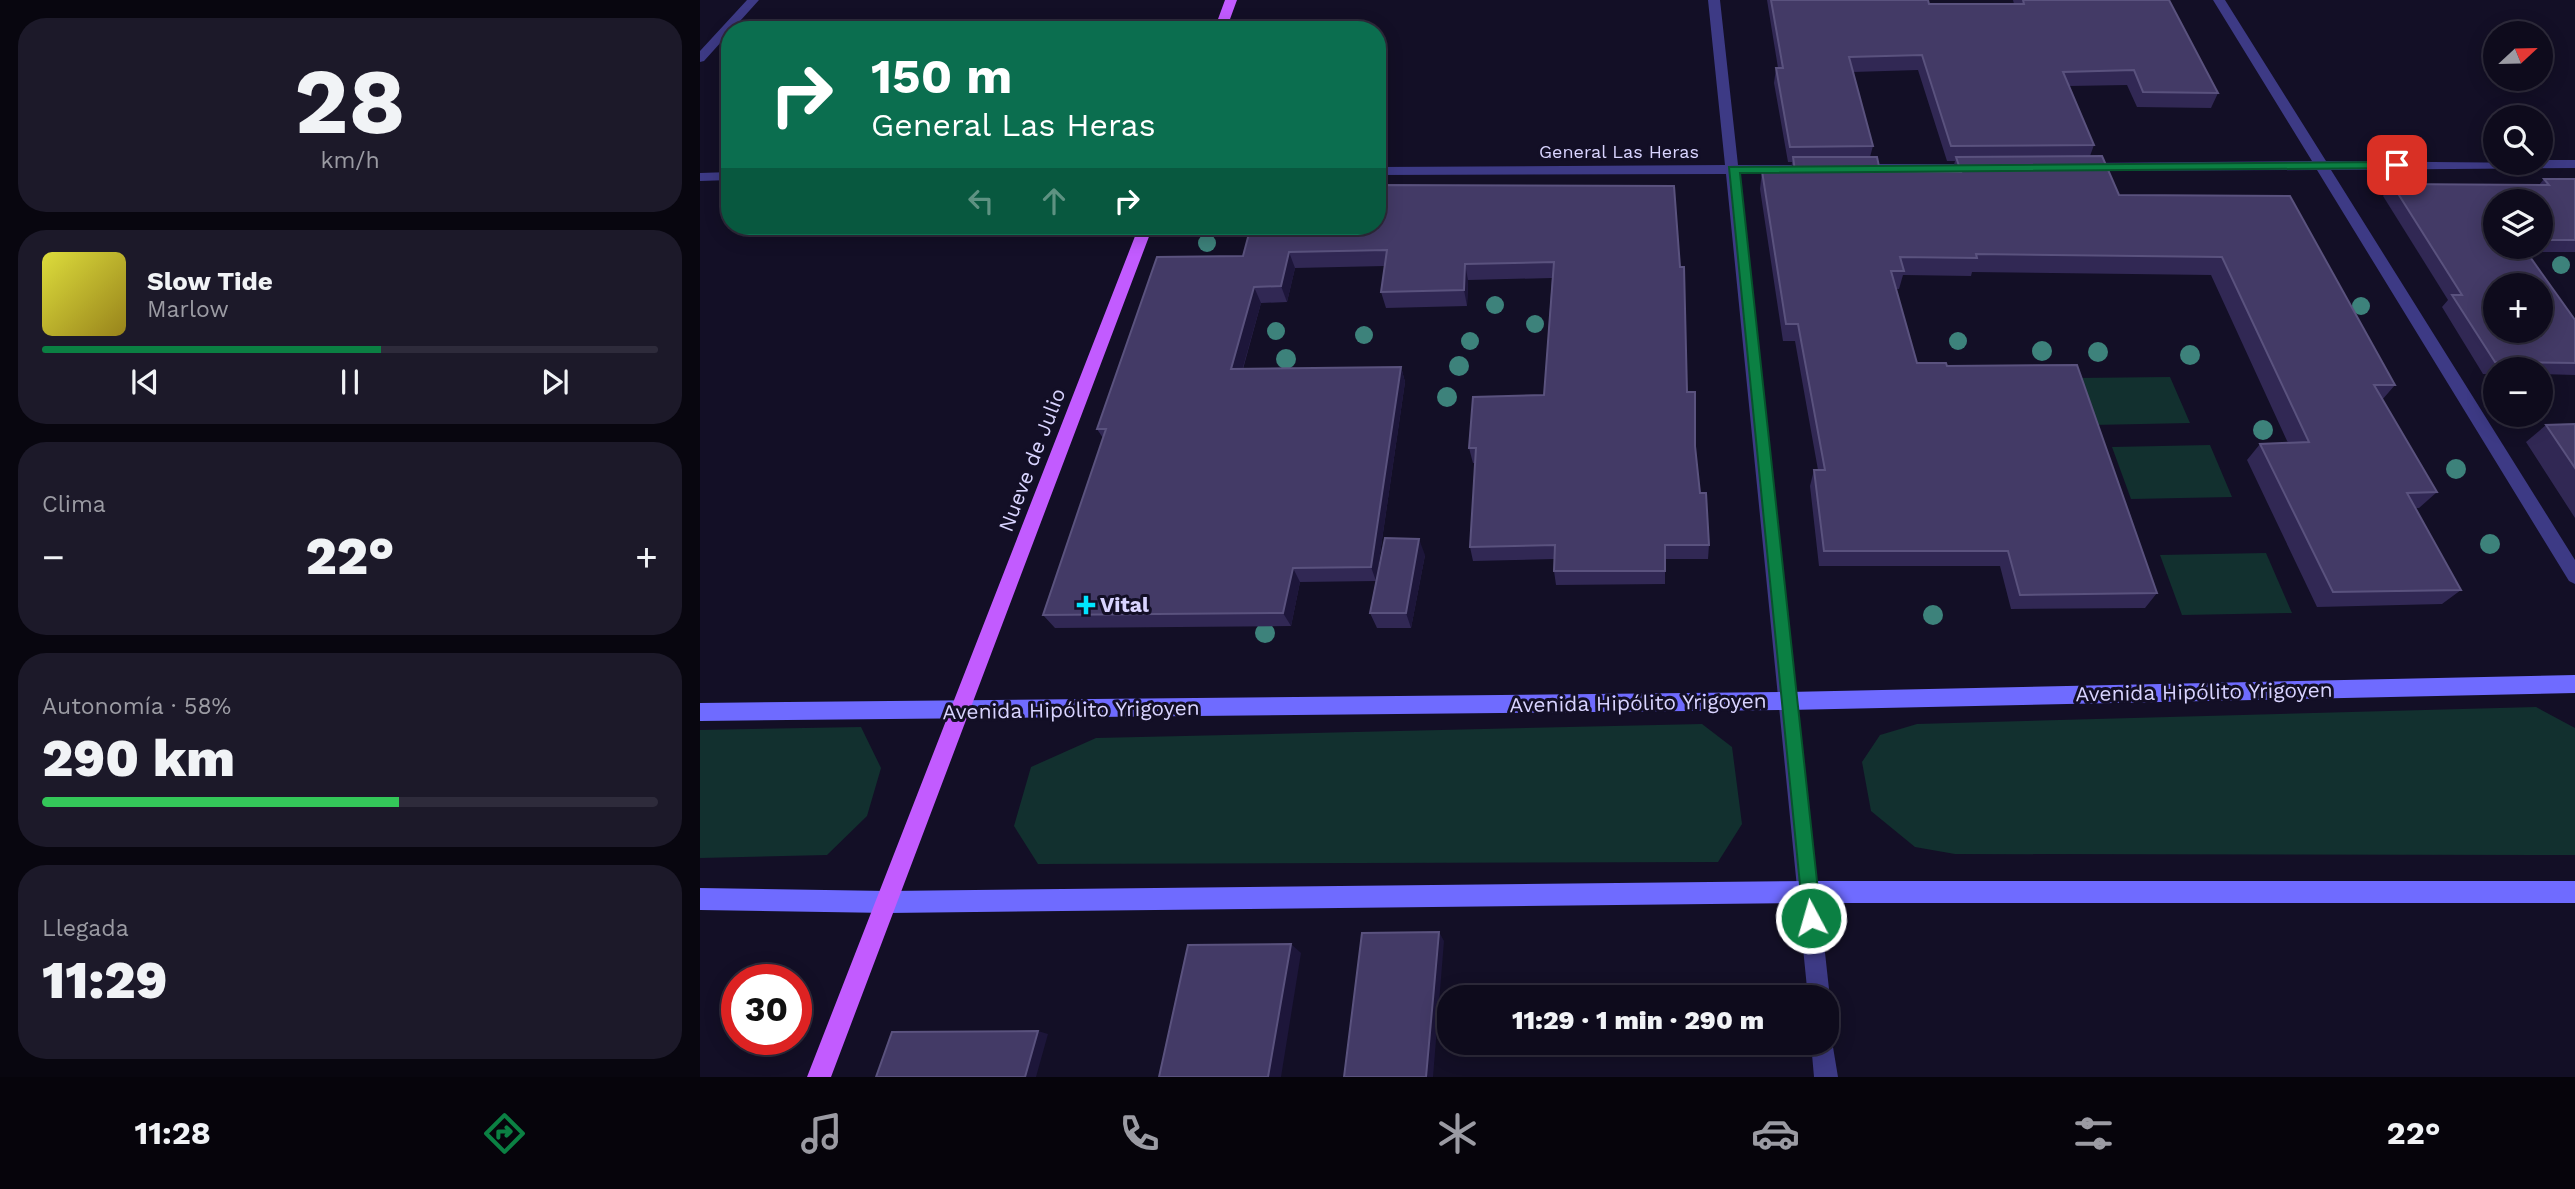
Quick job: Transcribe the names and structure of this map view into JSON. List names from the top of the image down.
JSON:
{
  "streets": {
    "main road": ["Nueve de Julio", "Avenida Hipólito Yrigoyen"],
    "street": ["General Las Heras"]
  },
  "crossings": [
    ["Nueve de Julio", "Avenida Hipólito Yrigoyen"]
  ],
  "places": {
    "health": ["Vital"]
  },
  "north": "right",
  "page": {
    "tile": [
      ["28", "km/h"],
      "Clima",
      ["Autonomía · 58%", "290 km"],
      ["Llegada", "11:29"]
    ],
    "map_buttons": ["+", "−"],
    "turn": ["150 m", "General Las Heras"],
    "song": ["Slow Tide", "Marlow"],
    "heat": ["−", "22°", "+"],
    "limit": "30",
    "trip": "11:29 · 1 min · 290 m",
    "tabs": ["11:28", "22°"]
  }
}
